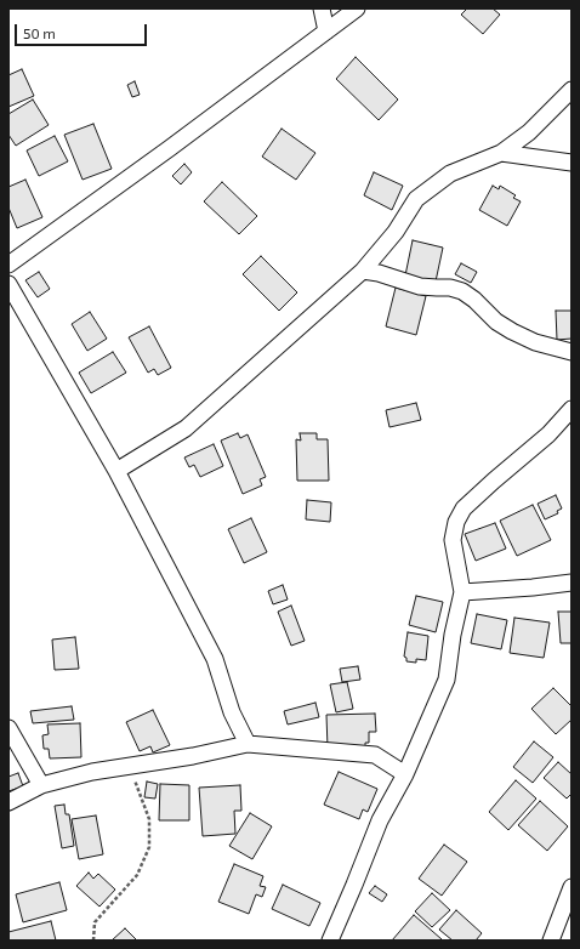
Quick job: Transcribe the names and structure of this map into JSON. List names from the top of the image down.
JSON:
{
  "scale_bar": "50 m"
}
